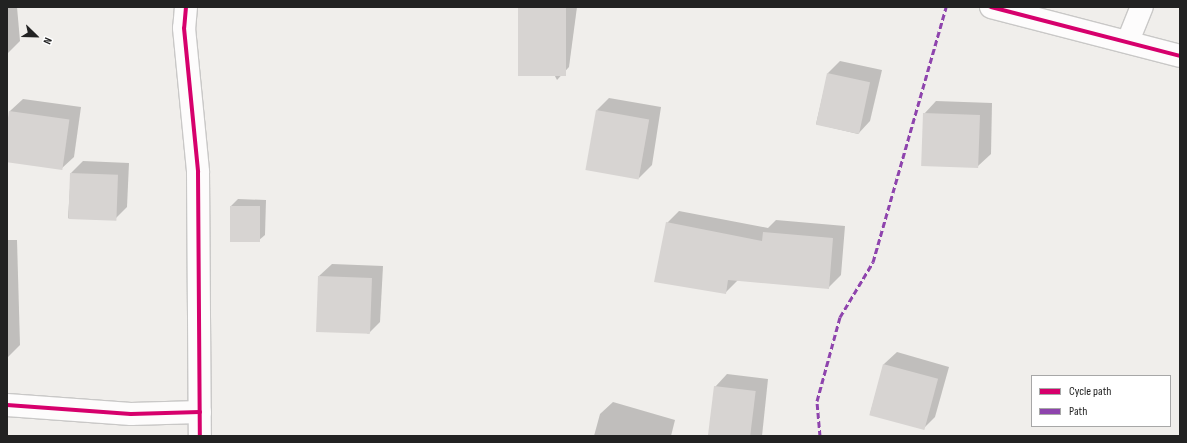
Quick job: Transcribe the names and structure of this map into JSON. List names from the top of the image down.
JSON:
{
  "legend": ["Cycle path", "Path"],
  "north": "bottom right"
}
